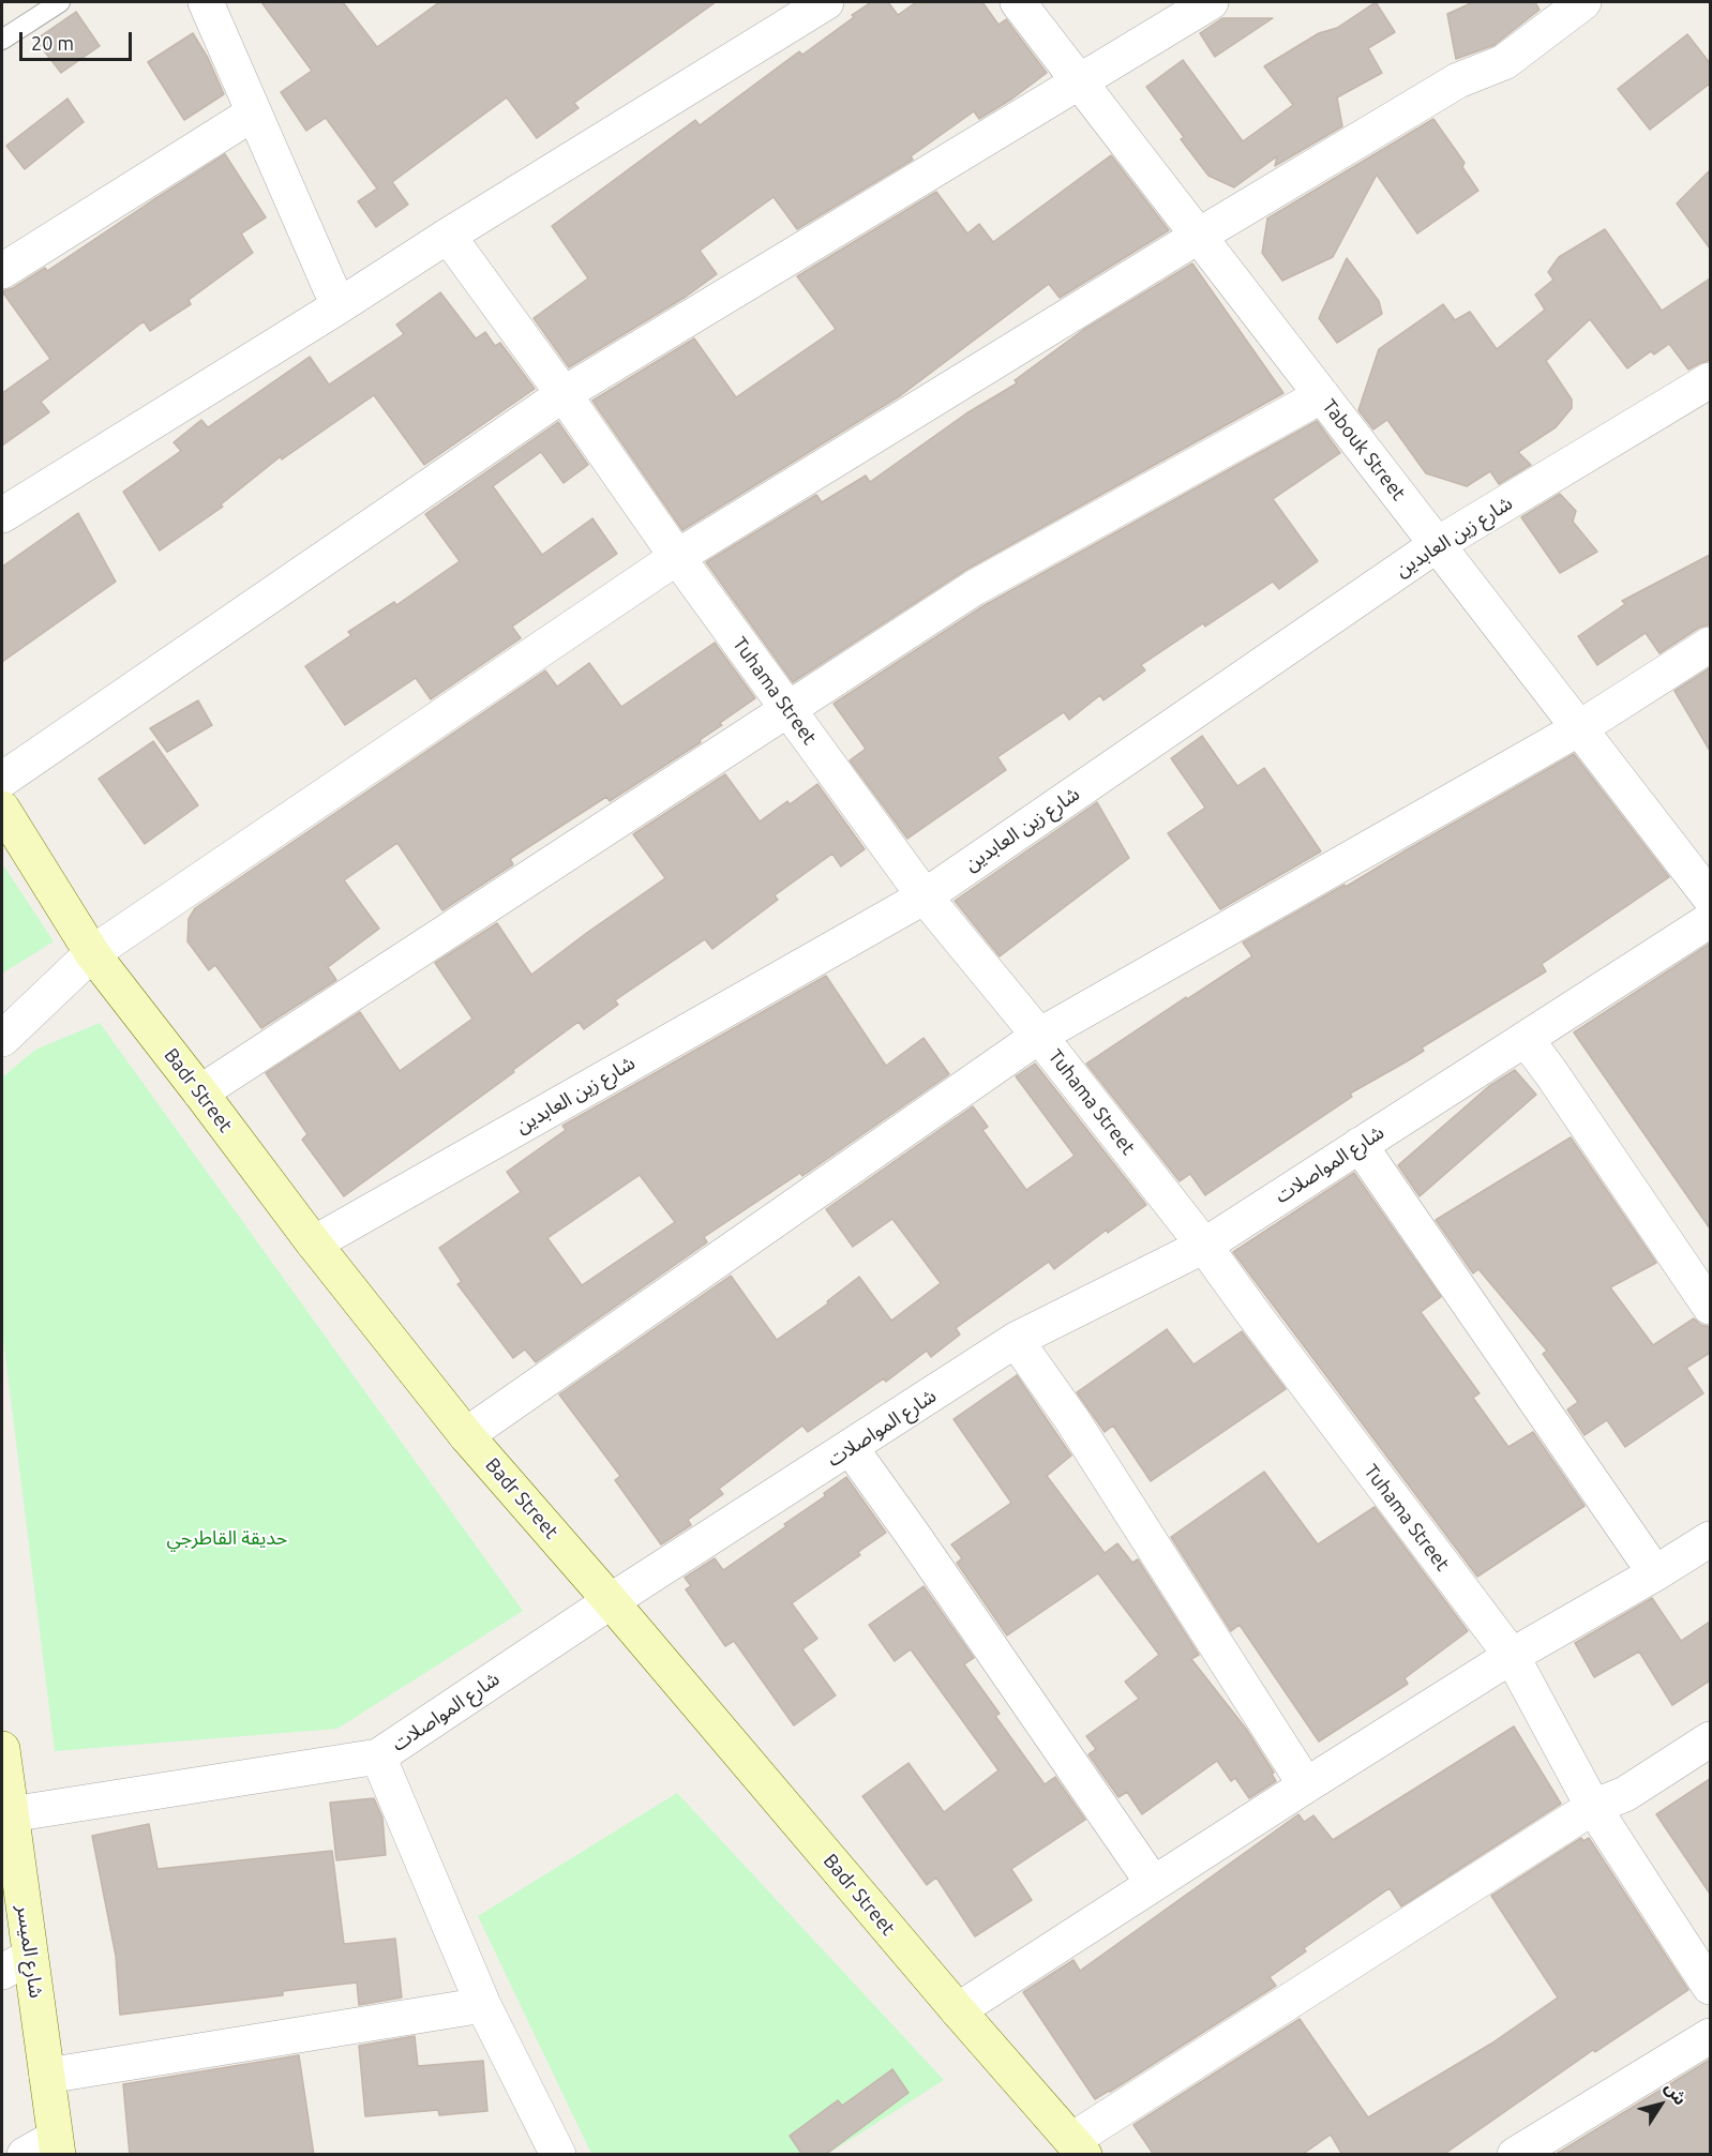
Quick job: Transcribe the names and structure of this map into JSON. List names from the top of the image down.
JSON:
{
  "streets": {
    "main road": ["Badr Street", "شارع الميسر"],
    "street": [
      "Tabouk Street",
      "شارع زين العابدين",
      "Tuhama Street",
      "شارع المواصلات"
    ]
  },
  "crossings": [
    ["Tabouk Street", "شارع زين العابدين"],
    ["شارع زين العابدين", "Tuhama Street"],
    ["شارع زين العابدين", "Badr Street"],
    ["Tuhama Street", "شارع المواصلات"],
    ["Badr Street", "شارع المواصلات"],
    ["شارع المواصلات", "شارع الميسر"]
  ],
  "parks": ["حديقة القاطرجي"],
  "scale_bar": "20 m",
  "north": "top right"
}
